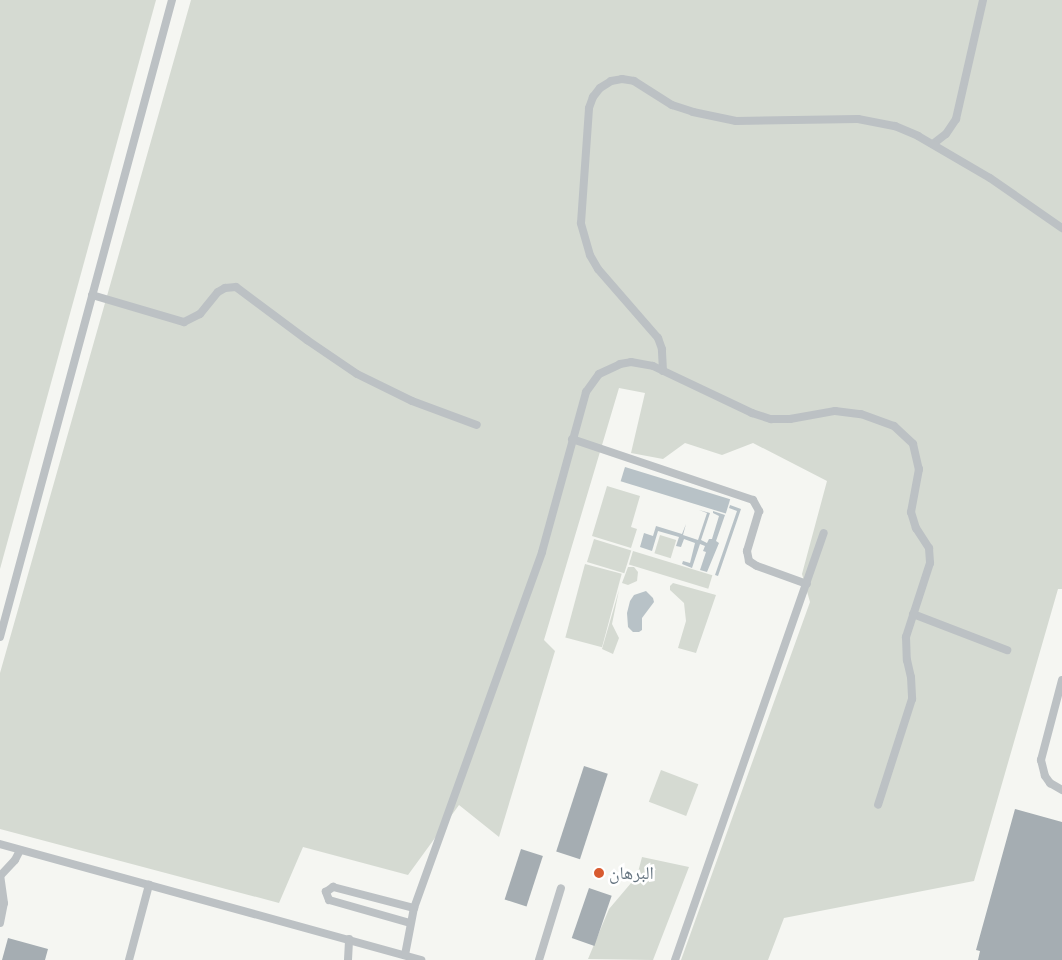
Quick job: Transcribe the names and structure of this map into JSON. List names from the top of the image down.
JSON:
{
  "places": ["البرهان"]
}
